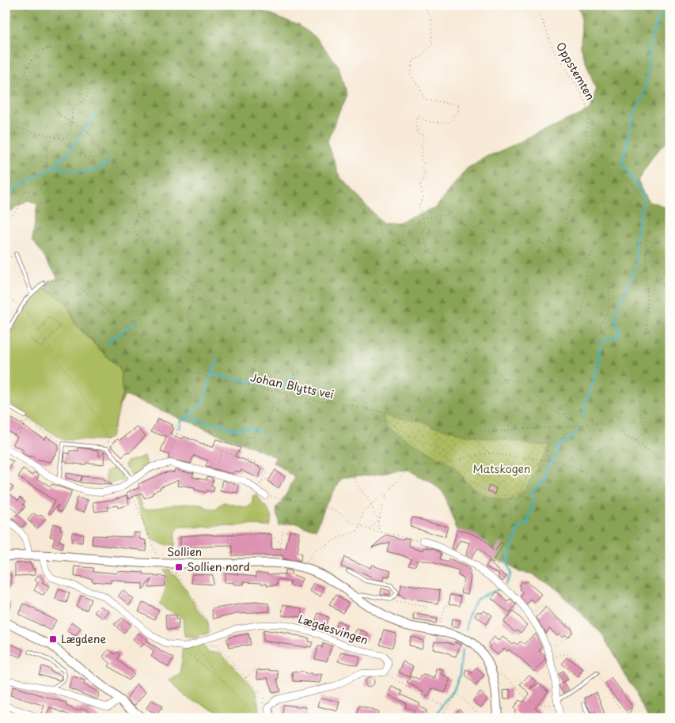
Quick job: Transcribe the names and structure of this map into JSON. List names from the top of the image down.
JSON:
{
  "streets": {
    "street": ["Sollien", "Lægdesvingen"],
    "path": ["Oppstemten", "Johan Blytts vei"]
  },
  "crossings": [
    ["Sollien", "Lægdesvingen"]
  ],
  "parks": ["Matskogen"],
  "places": {
    "transit": ["Sollien nord", "Lægdene"]
  }
}
